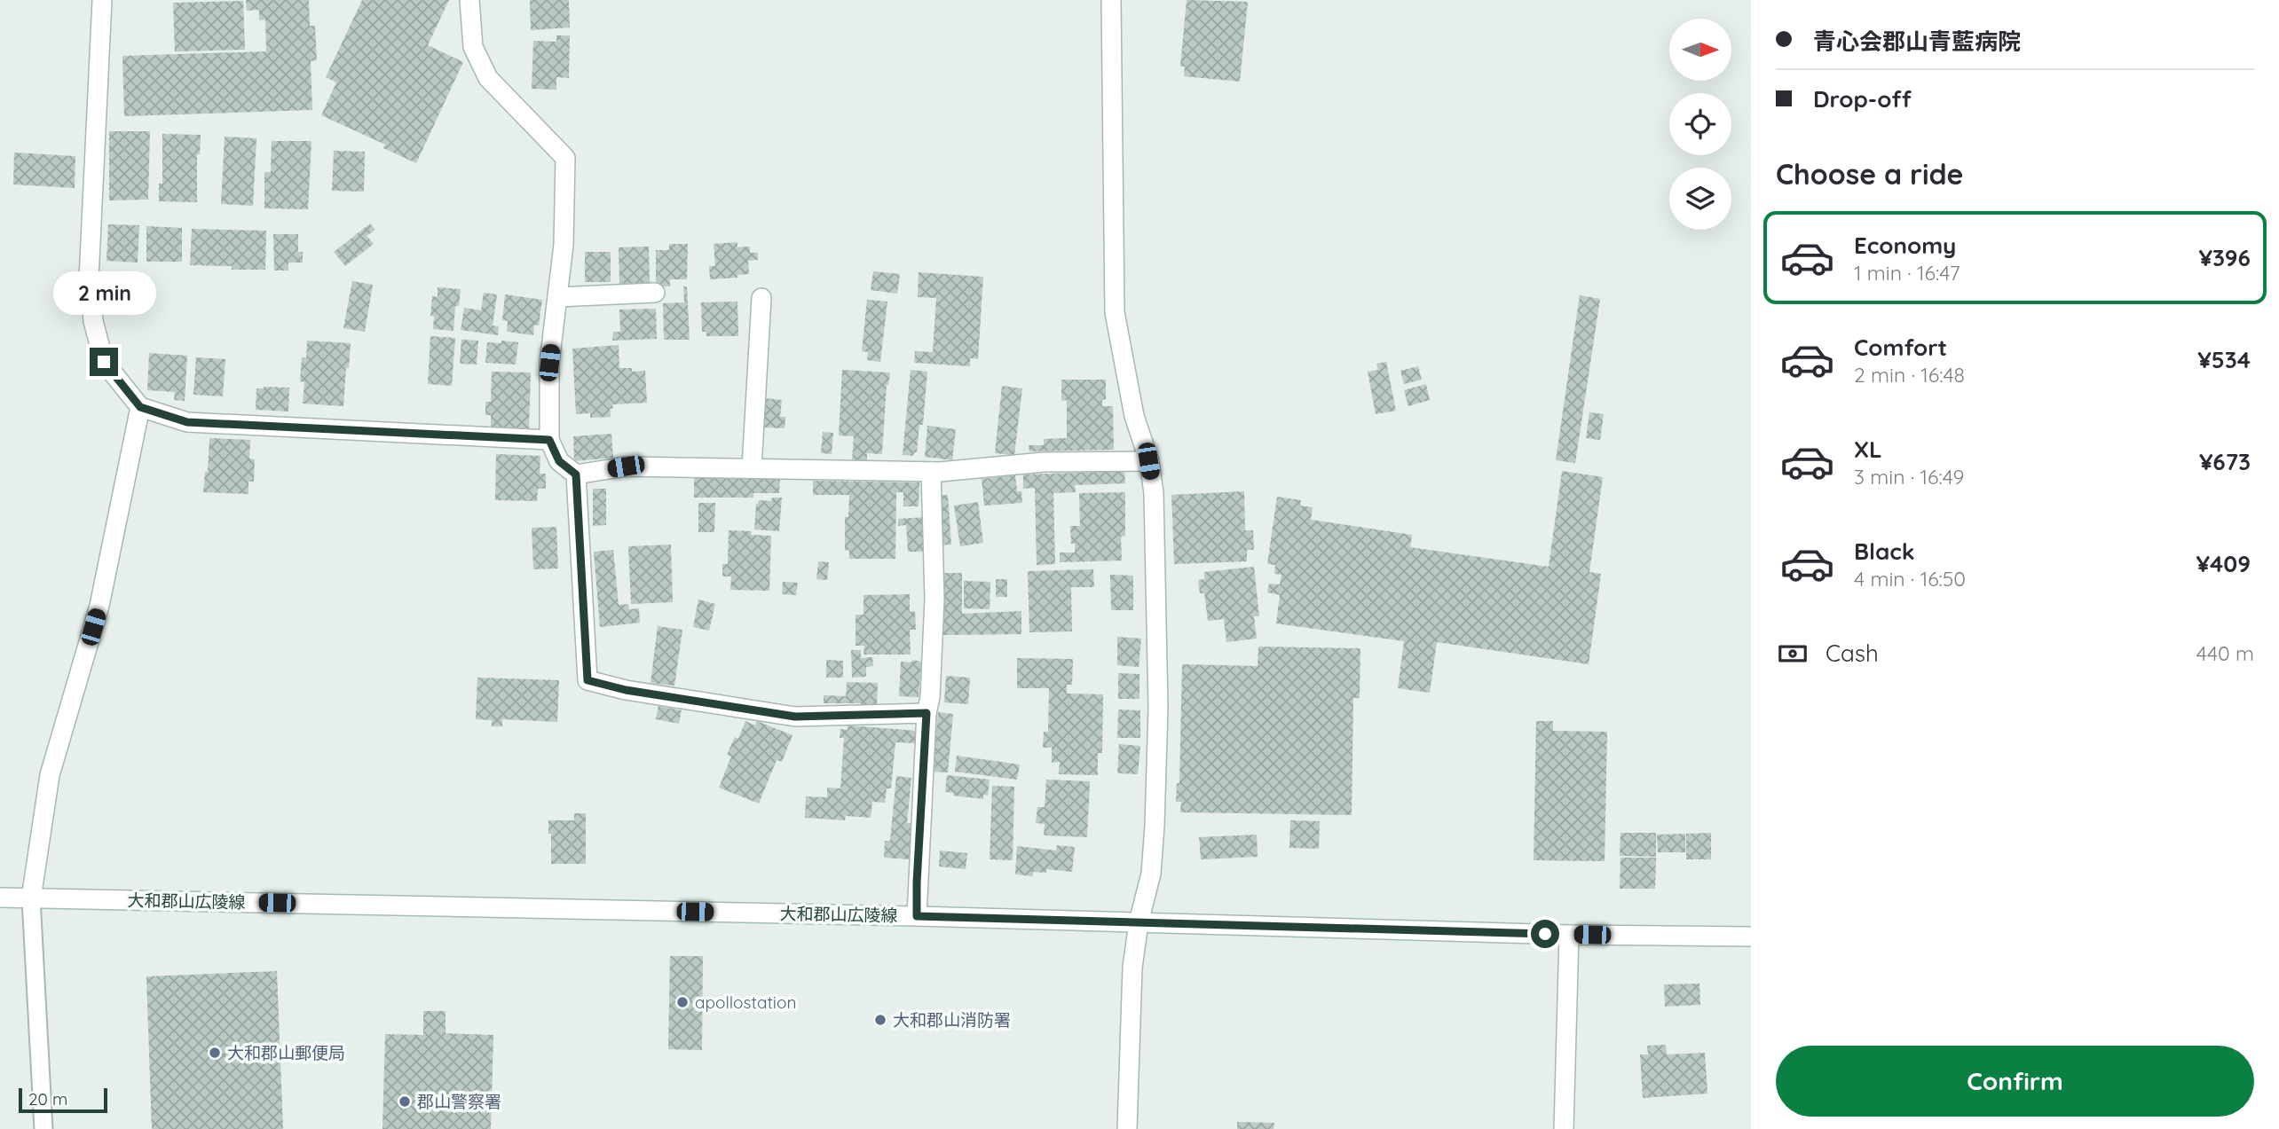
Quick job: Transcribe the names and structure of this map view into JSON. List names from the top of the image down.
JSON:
{
  "streets": {
    "street": ["大和郡山広陵線"]
  },
  "places": [
    "apollostation",
    "大和郡山消防署",
    "大和郡山郵便局",
    "郡山警察署"
  ],
  "scale_bar": "20 m",
  "north": "right",
  "page": {
    "banner": ["青心会郡山青藍病院", "Drop-off"],
    "heading": "Choose a ride",
    "list": [
      {
        "name": "Economy",
        "note": "1 min · 16:47",
        "value": "¥396"
      },
      {
        "name": "Comfort",
        "note": "2 min · 16:48",
        "value": "¥534"
      },
      {
        "name": "XL",
        "note": "3 min · 16:49",
        "value": "¥673"
      },
      {
        "name": "Black",
        "note": "4 min · 16:50",
        "value": "¥409"
      }
    ],
    "bubble": "2 min",
    "pay": ["Cash", "440 m"],
    "buttons": "Confirm",
    "scale": "20 m"
  }
}
